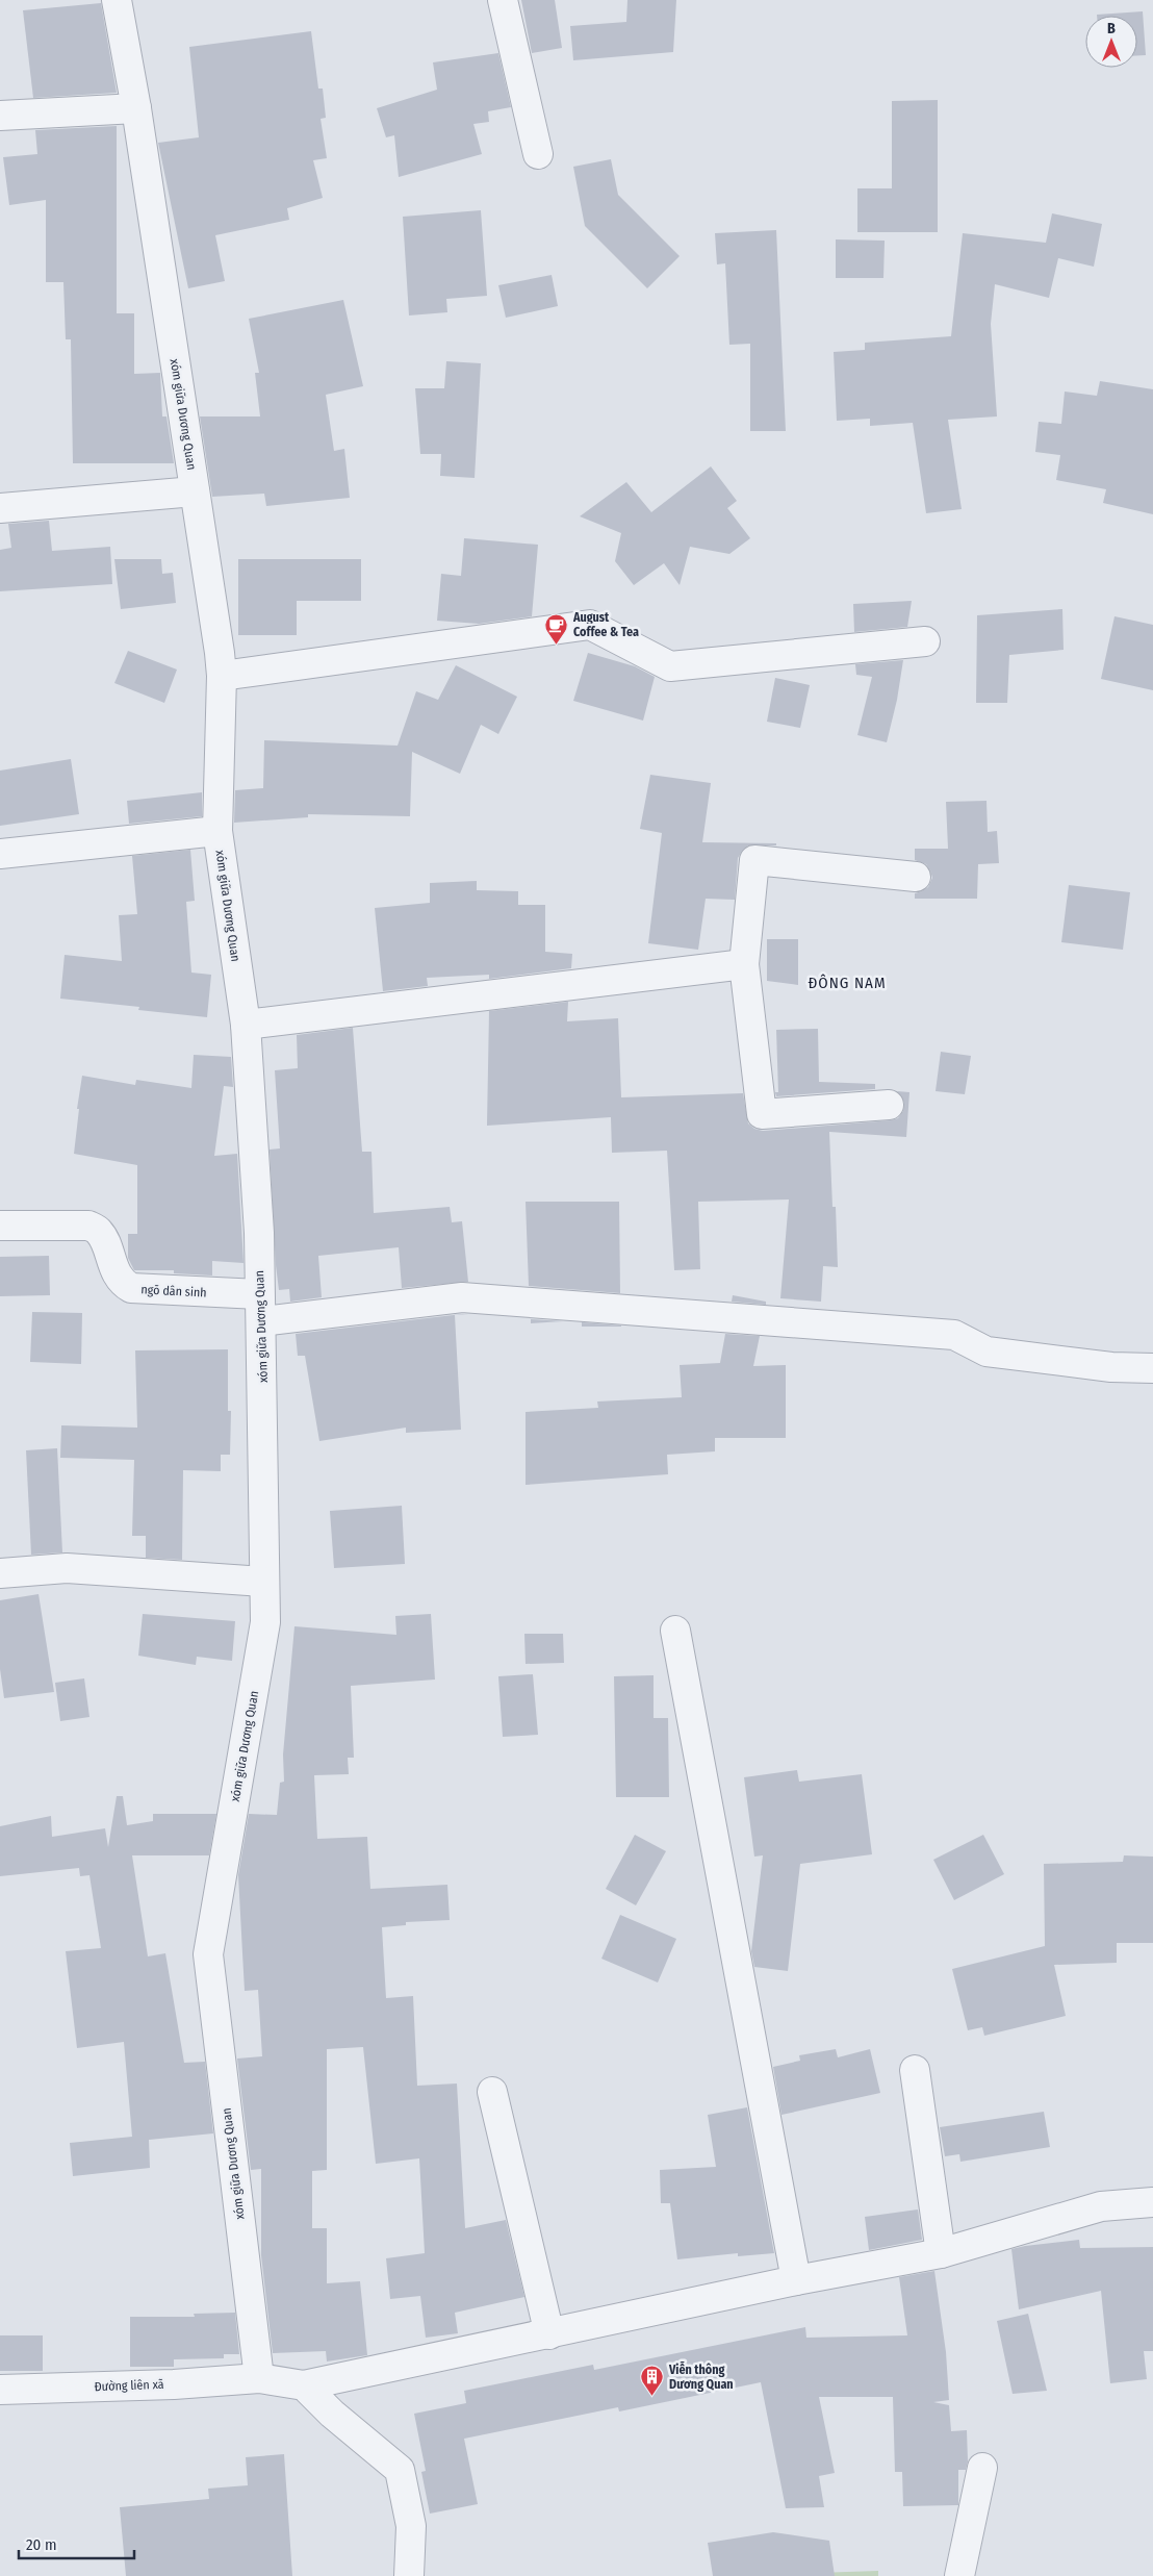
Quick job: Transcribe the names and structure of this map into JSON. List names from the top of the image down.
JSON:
{
  "streets": {
    "street": ["xóm giữa Dương Quan", "ngõ dân sinh", "Đường liên xã"]
  },
  "crossings": [
    ["xóm giữa Dương Quan", "ngõ dân sinh"],
    ["xóm giữa Dương Quan", "Đường liên xã"]
  ],
  "districts": ["ĐÔNG NAM"],
  "places": {
    "cafe": ["August Coffee & Tea"],
    "building": ["Viễn thông Dương Quan"]
  },
  "scale_bar": "20 m",
  "north": "top"
}
